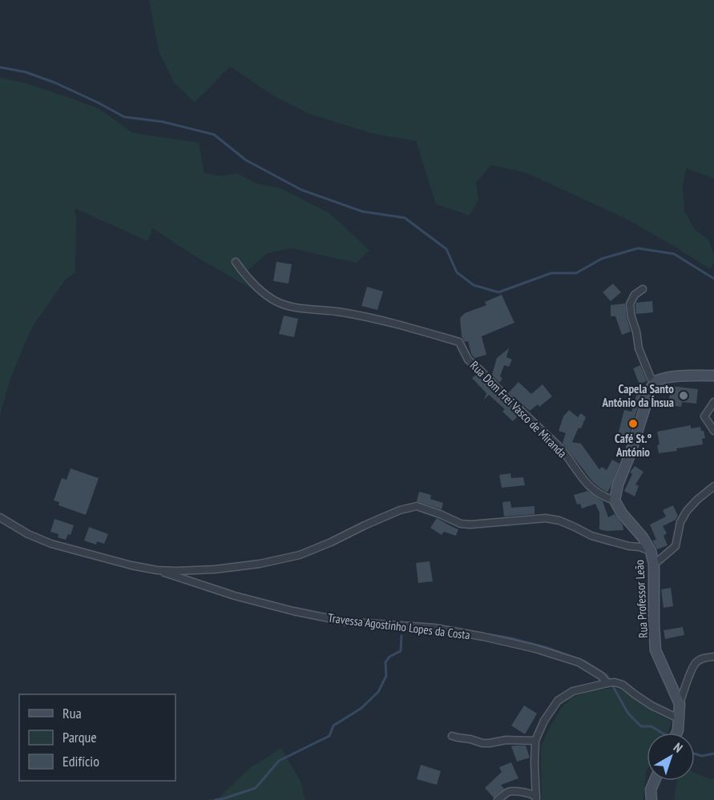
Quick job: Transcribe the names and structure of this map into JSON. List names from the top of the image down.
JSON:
{
  "streets": {
    "street": ["Rua Dom Frei Vasco de Miranda", "Rua Professor Leão", "Travessa Agostinho Lopes da Costa"]
  },
  "crossings": [
    ["Rua Dom Frei Vasco de Miranda", "Rua Professor Leão"],
    ["Rua Professor Leão", "Travessa Agostinho Lopes da Costa"]
  ],
  "places": ["Capela Santo António da Ínsua", "Café St.º António"],
  "legend": ["Rua", "Parque", "Edifício"],
  "north": "top right"
}
